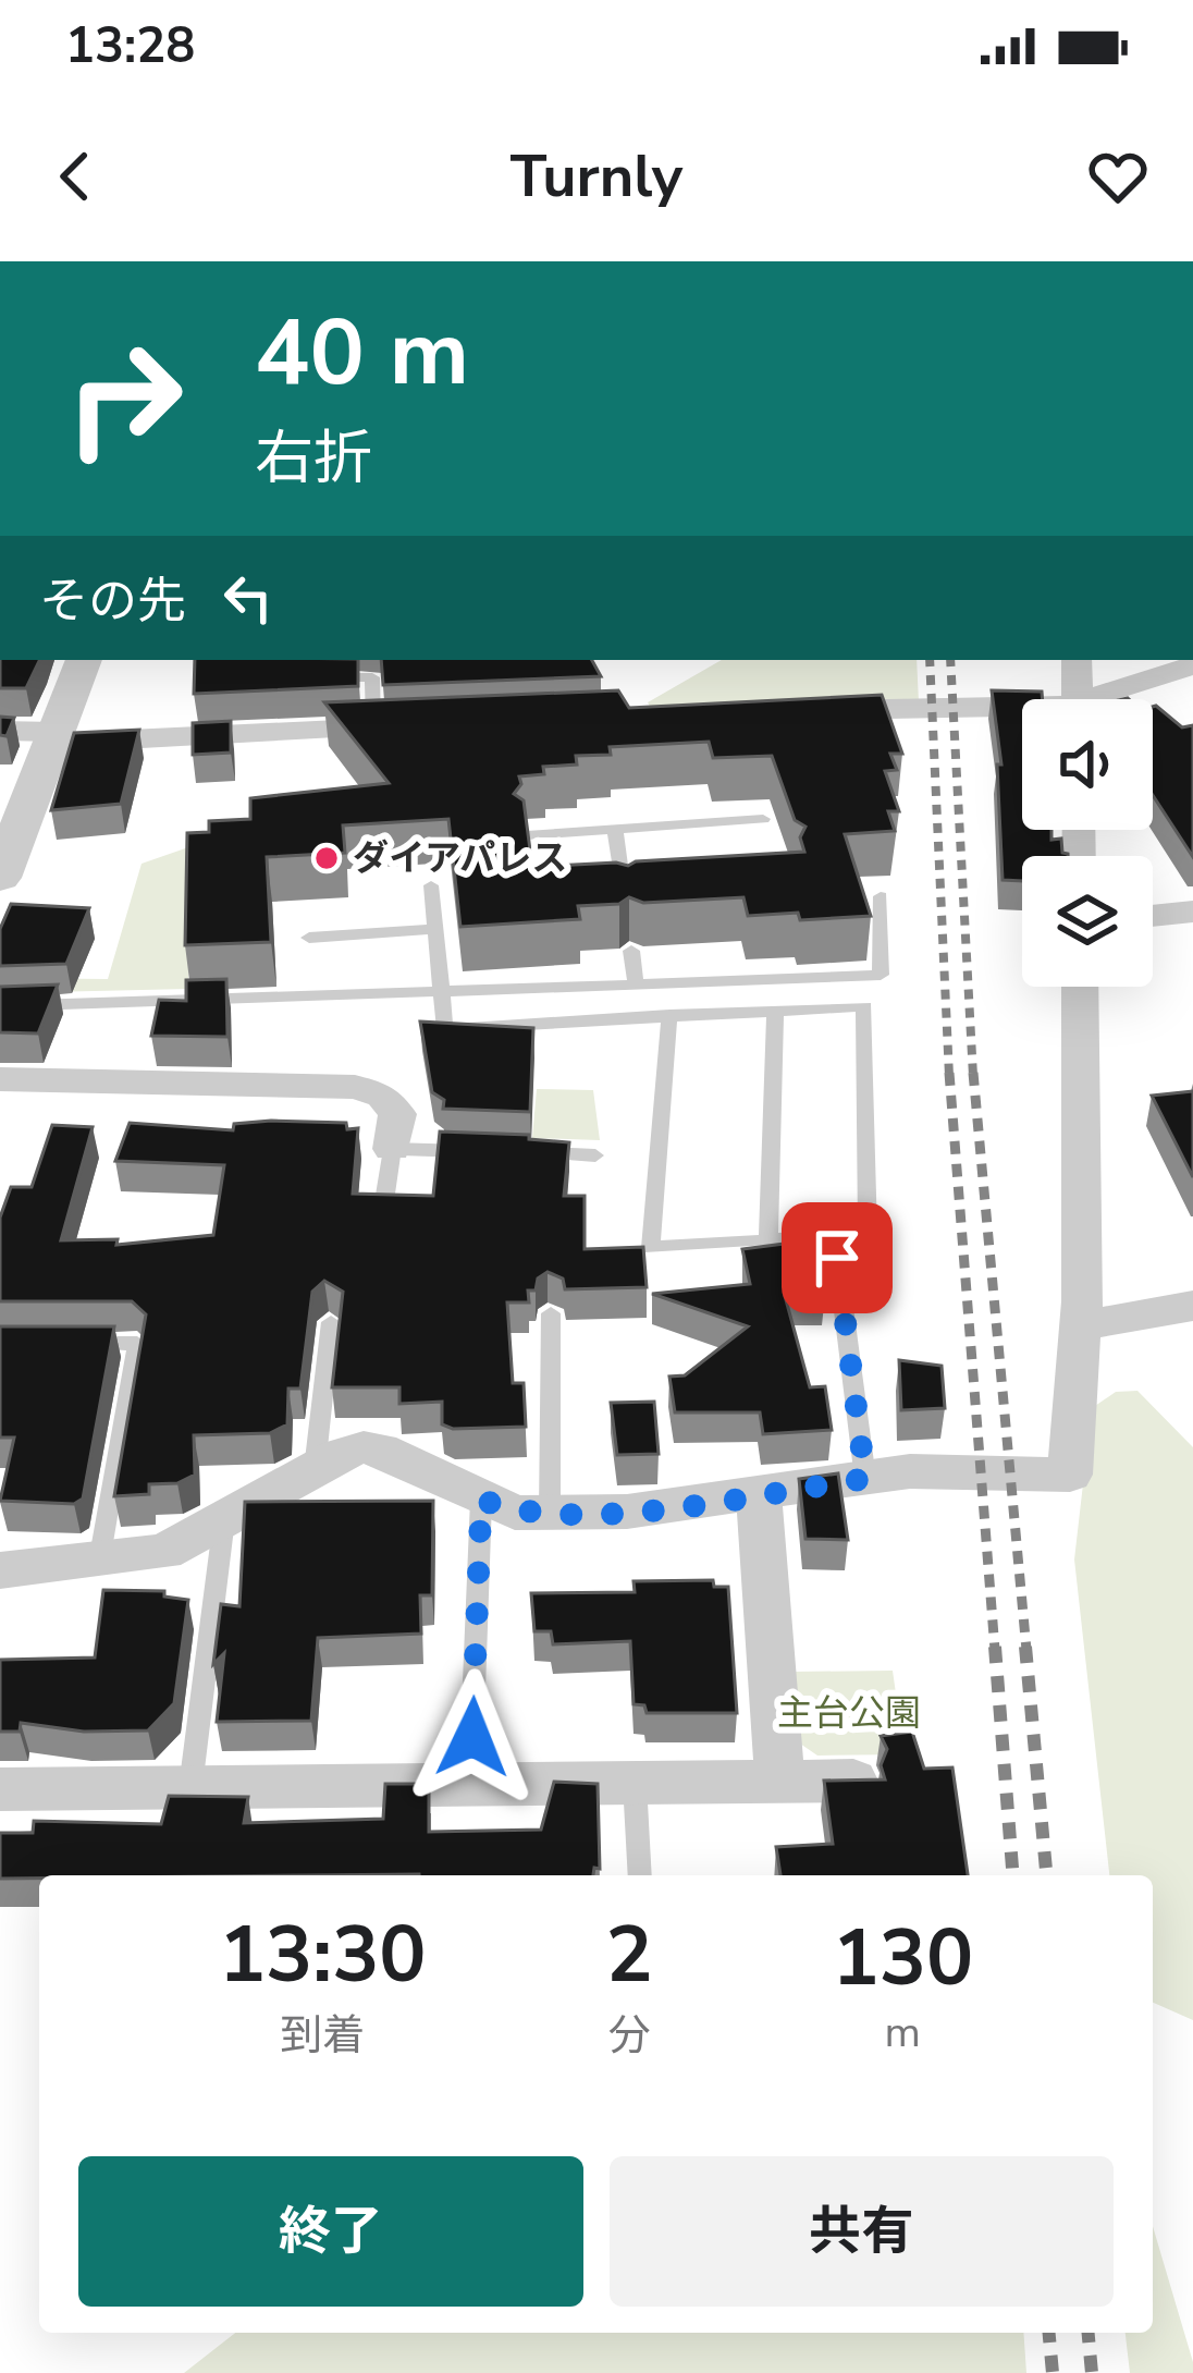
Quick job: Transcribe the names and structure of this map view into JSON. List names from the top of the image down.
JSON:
{
  "parks": ["主台公園"],
  "places": ["ダイアパレス"],
  "page": {
    "status": "13:28",
    "header": "Turnly",
    "turn": ["40 m", "右折"],
    "then": "その先",
    "eta": [
      "13:30",
      "到着",
      "2",
      "分",
      "130",
      "m"
    ],
    "buttons": ["終了", "共有"]
  }
}
